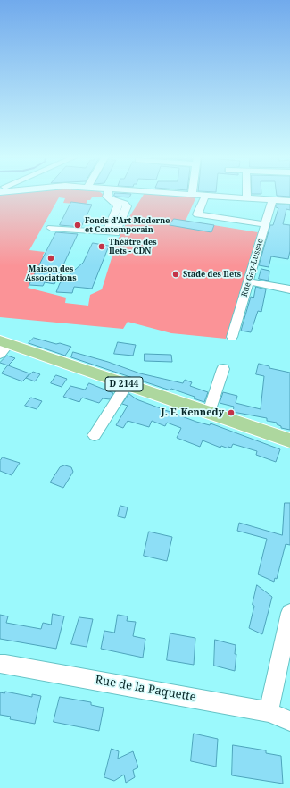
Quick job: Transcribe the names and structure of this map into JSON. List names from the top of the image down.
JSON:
{
  "streets": {
    "main road": ["D 2144"],
    "street": ["Rue Gay-Lussac", "Rue de la Paquette"]
  },
  "places": [
    "Fonds d'Art Moderne et Contemporain",
    "Théâtre des Ilets - CDN",
    "Maison des Associations",
    "Stade des Ilets",
    "J. F. Kennedy"
  ]
}
